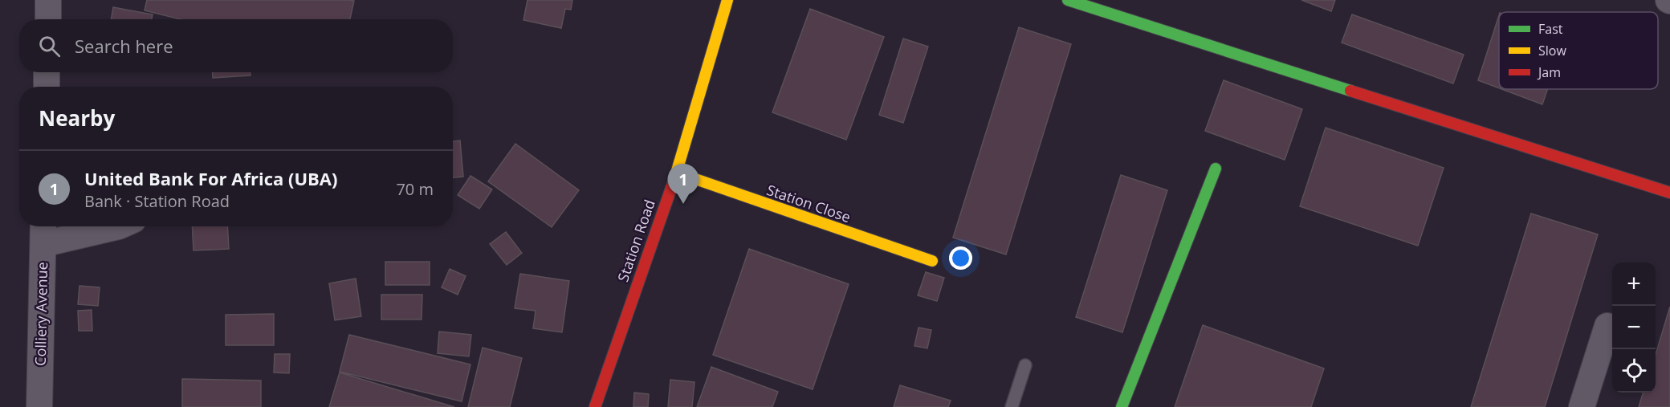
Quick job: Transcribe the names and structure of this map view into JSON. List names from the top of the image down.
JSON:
{
  "streets": {
    "street": ["Station Close", "Station Road", "Colliery Avenue"]
  },
  "crossings": [
    ["Station Close", "Station Road"]
  ],
  "legend": ["Fast", "Slow", "Jam"],
  "page": {
    "search": "Search here",
    "heading": "Nearby",
    "list": [
      {
        "mark": "1",
        "name": "United Bank For Africa (UBA)",
        "note": "Bank · Station Road",
        "value": "70 m"
      }
    ],
    "pins": "1",
    "map_buttons": ["+", "−"]
  }
}
